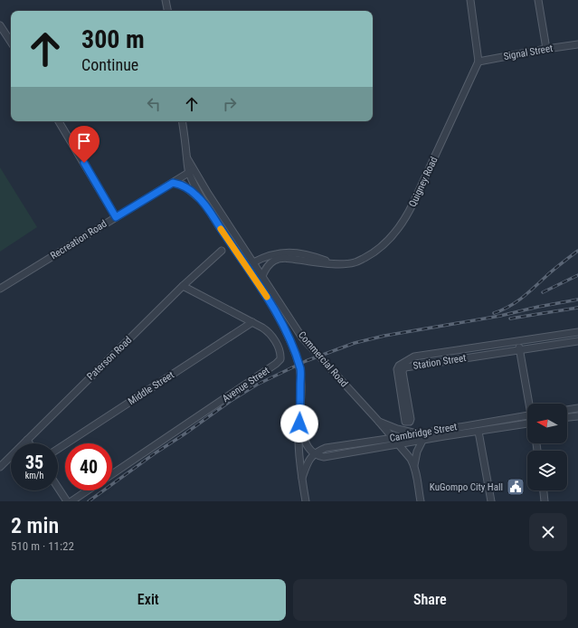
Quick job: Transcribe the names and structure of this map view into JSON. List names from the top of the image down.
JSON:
{
  "streets": {
    "street": [
      "Signal Street",
      "Quigney Road",
      "Recreation Road",
      "Paterson Road",
      "Commercial Road",
      "Station Street",
      "Avenue Street",
      "Middle Street",
      "Cambridge Street"
    ]
  },
  "crossings": [
    ["Signal Street", "Quigney Road"],
    ["Quigney Road", "Commercial Road"],
    ["Recreation Road", "Commercial Road"],
    ["Paterson Road", "Avenue Street"],
    ["Commercial Road", "Cambridge Street"],
    ["Avenue Street", "Middle Street"]
  ],
  "places": {
    "public building": ["KuGompo City Hall"]
  },
  "north": "left",
  "page": {
    "turn": ["300 m", "Continue"],
    "speed": "35 km/h",
    "limit": "40",
    "heading": ["2 min", "510 m · 11:22"],
    "buttons": ["Exit", "Share"]
  }
}
